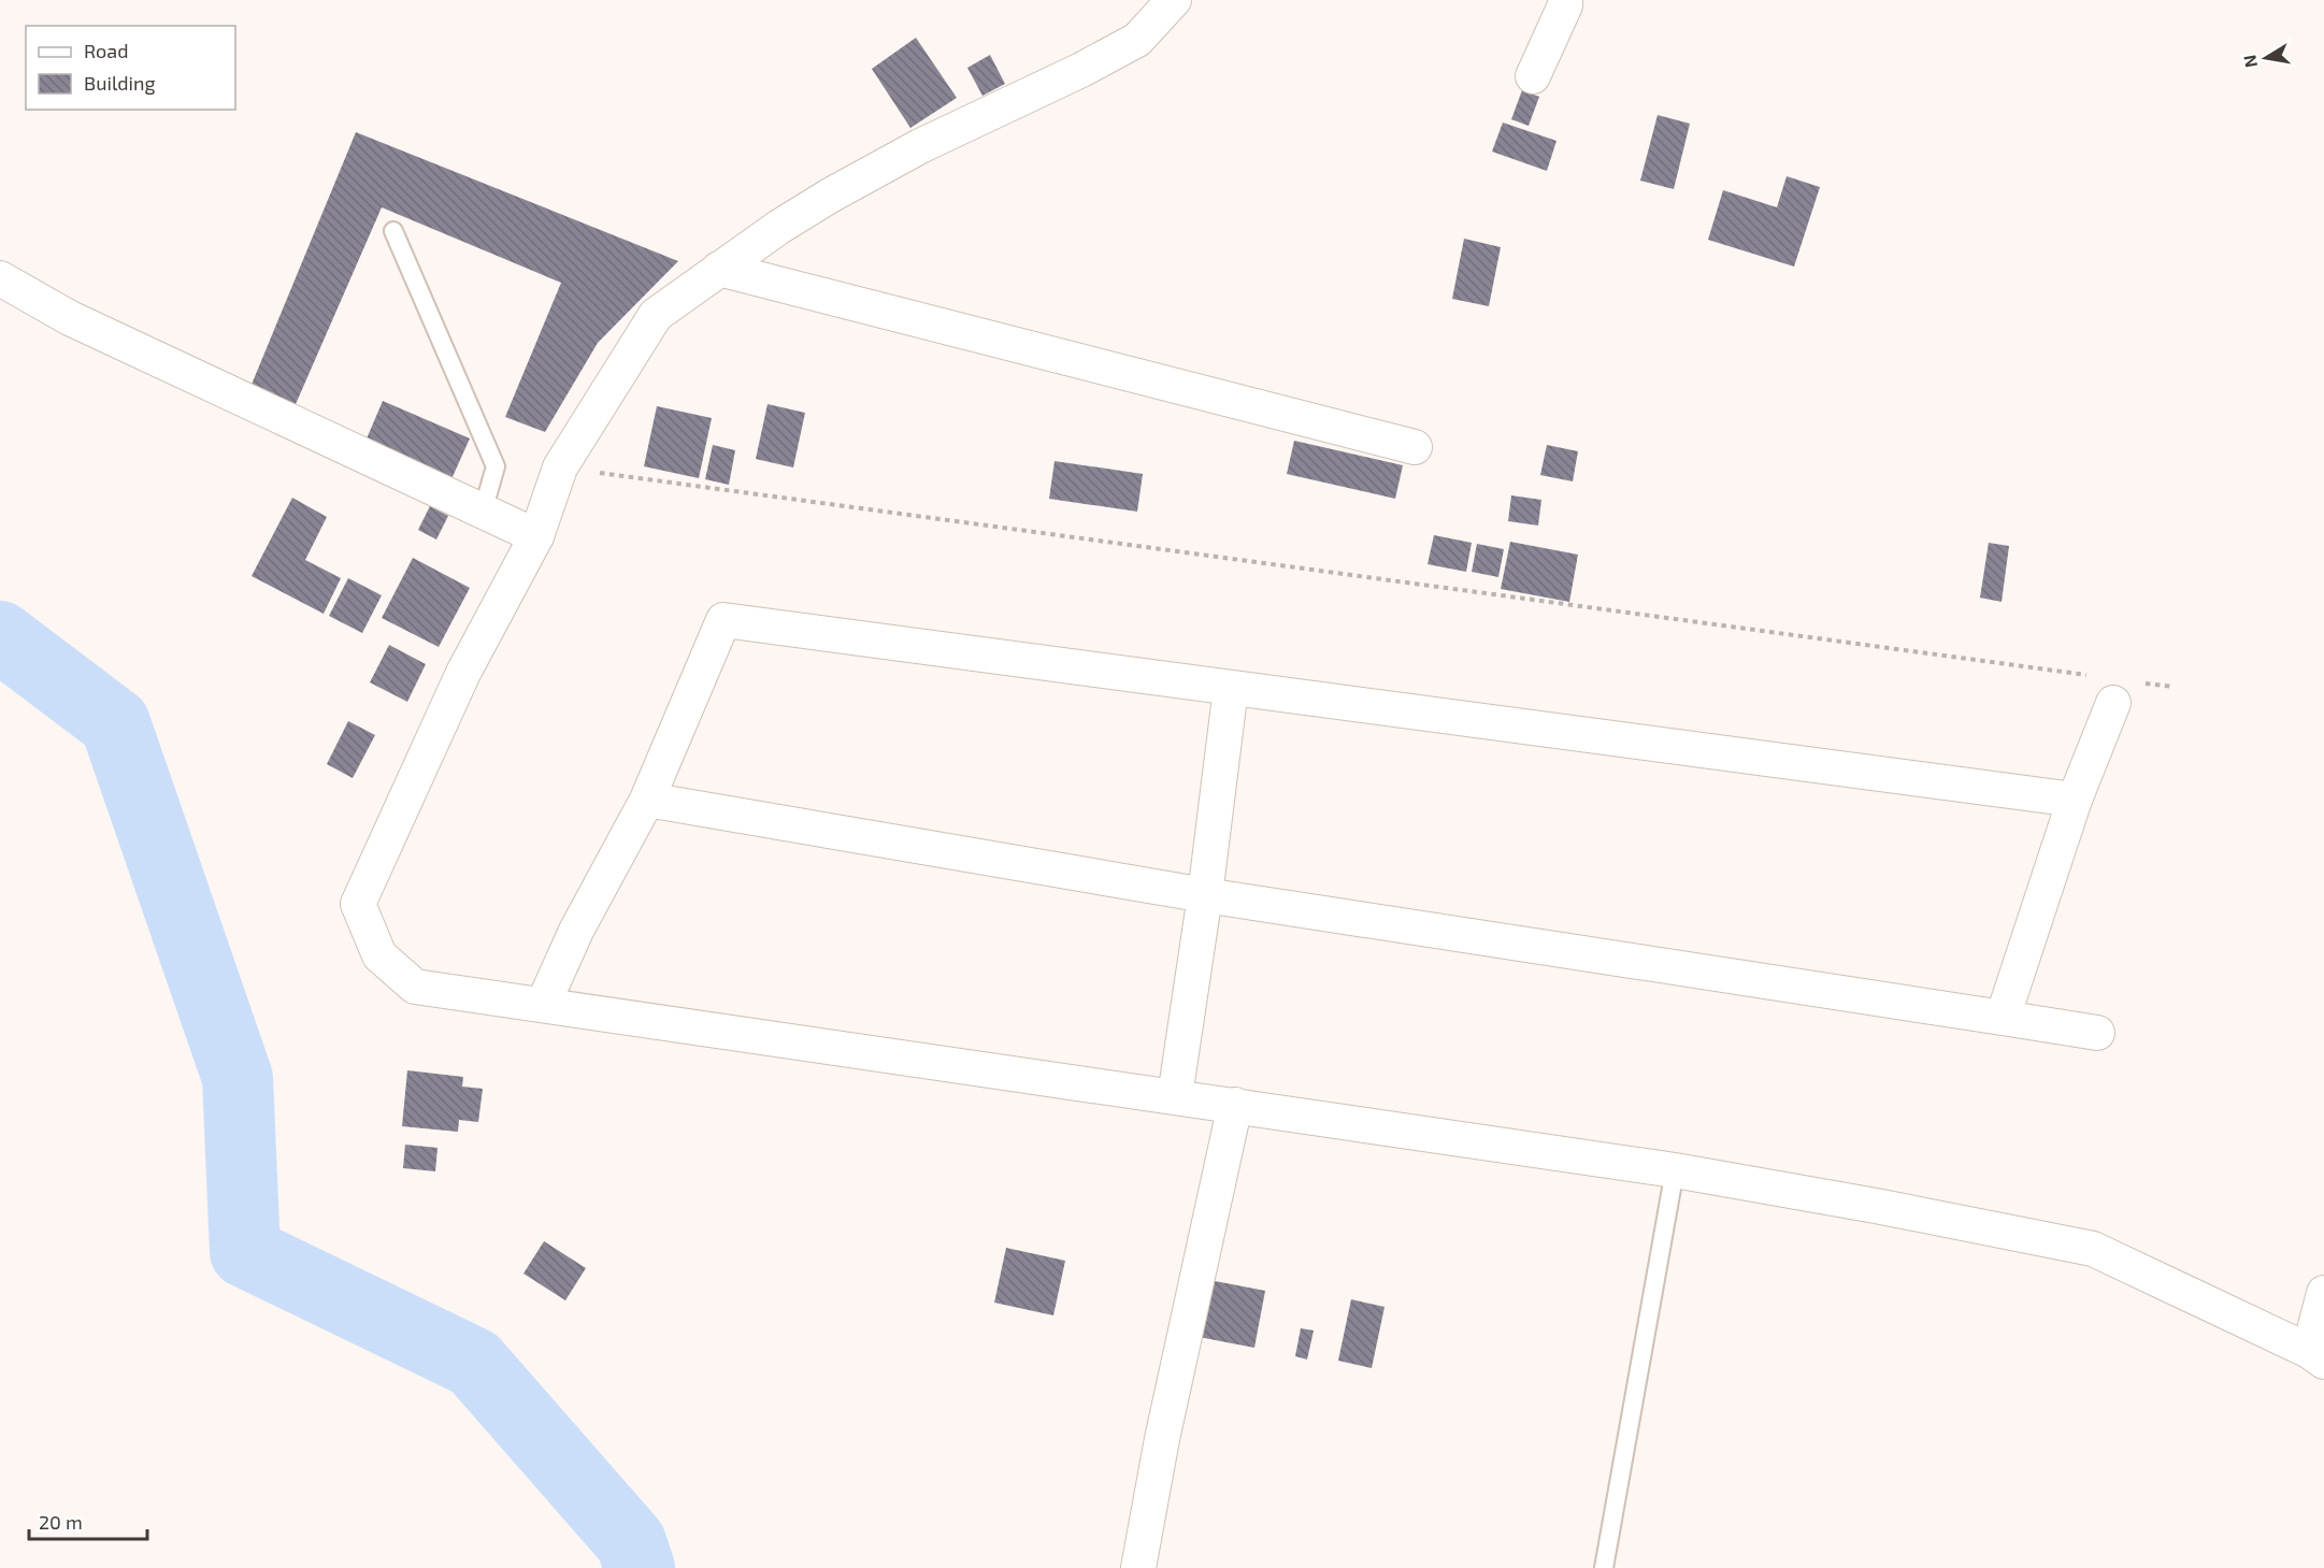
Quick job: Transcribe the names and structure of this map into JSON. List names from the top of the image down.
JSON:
{
  "legend": ["Road", "Building"],
  "scale_bar": "20 m",
  "north": "left"
}
